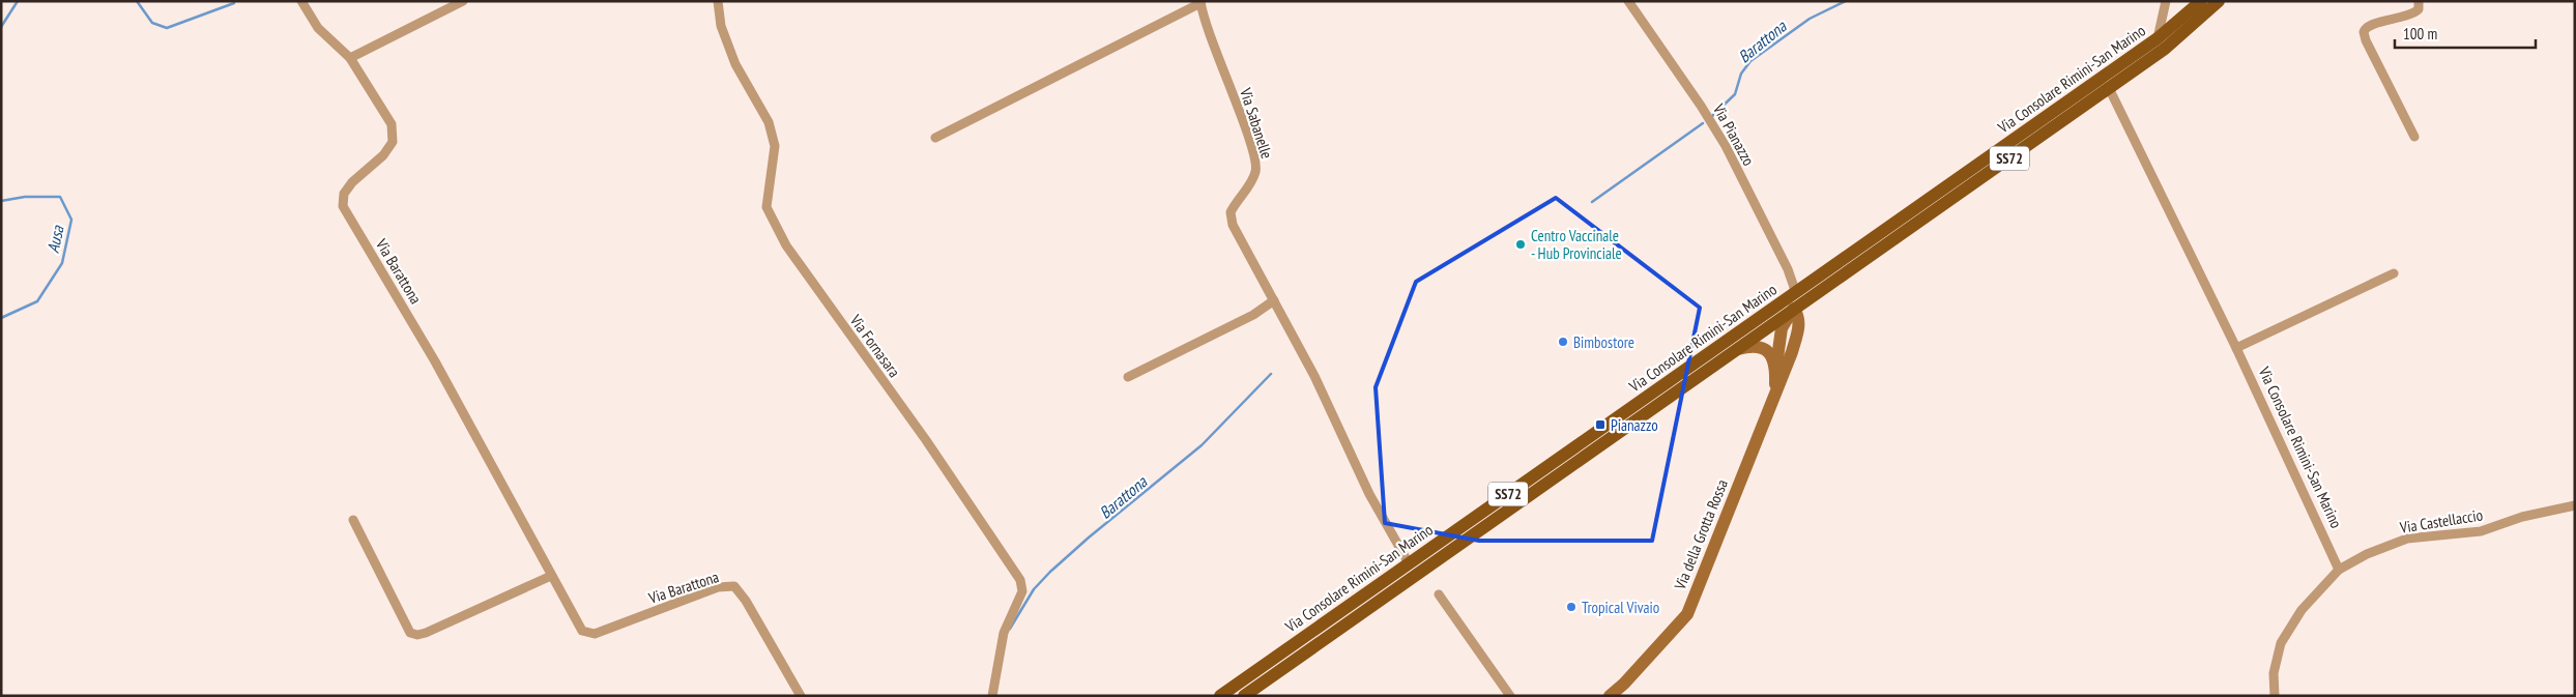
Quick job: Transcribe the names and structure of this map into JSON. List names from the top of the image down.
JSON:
{
  "streets": {
    "main road": ["Via Consolare Rimini-San Marino", "SS72"],
    "street": [
      "Via Sabanelle",
      "Via Pianazzo",
      "Via Barattona",
      "Via Fornasara",
      "Via Castellaccio",
      "Via della Grotta Rossa"
    ]
  },
  "crossings": [
    ["Via Consolare Rimini-San Marino", "Via Sabanelle"],
    ["Via Consolare Rimini-San Marino", "Via Pianazzo"],
    ["Via Consolare Rimini-San Marino", "Via Castellaccio"],
    ["Via Consolare Rimini-San Marino", "Via della Grotta Rossa"]
  ],
  "water": ["Barattona", "Ausa"],
  "places": {
    "other": ["Centro Vaccinale - Hub Provinciale", "Bimbostore", "Tropical Vivaio"],
    "transit": ["Pianazzo"]
  },
  "scale_bar": "100 m"
}
